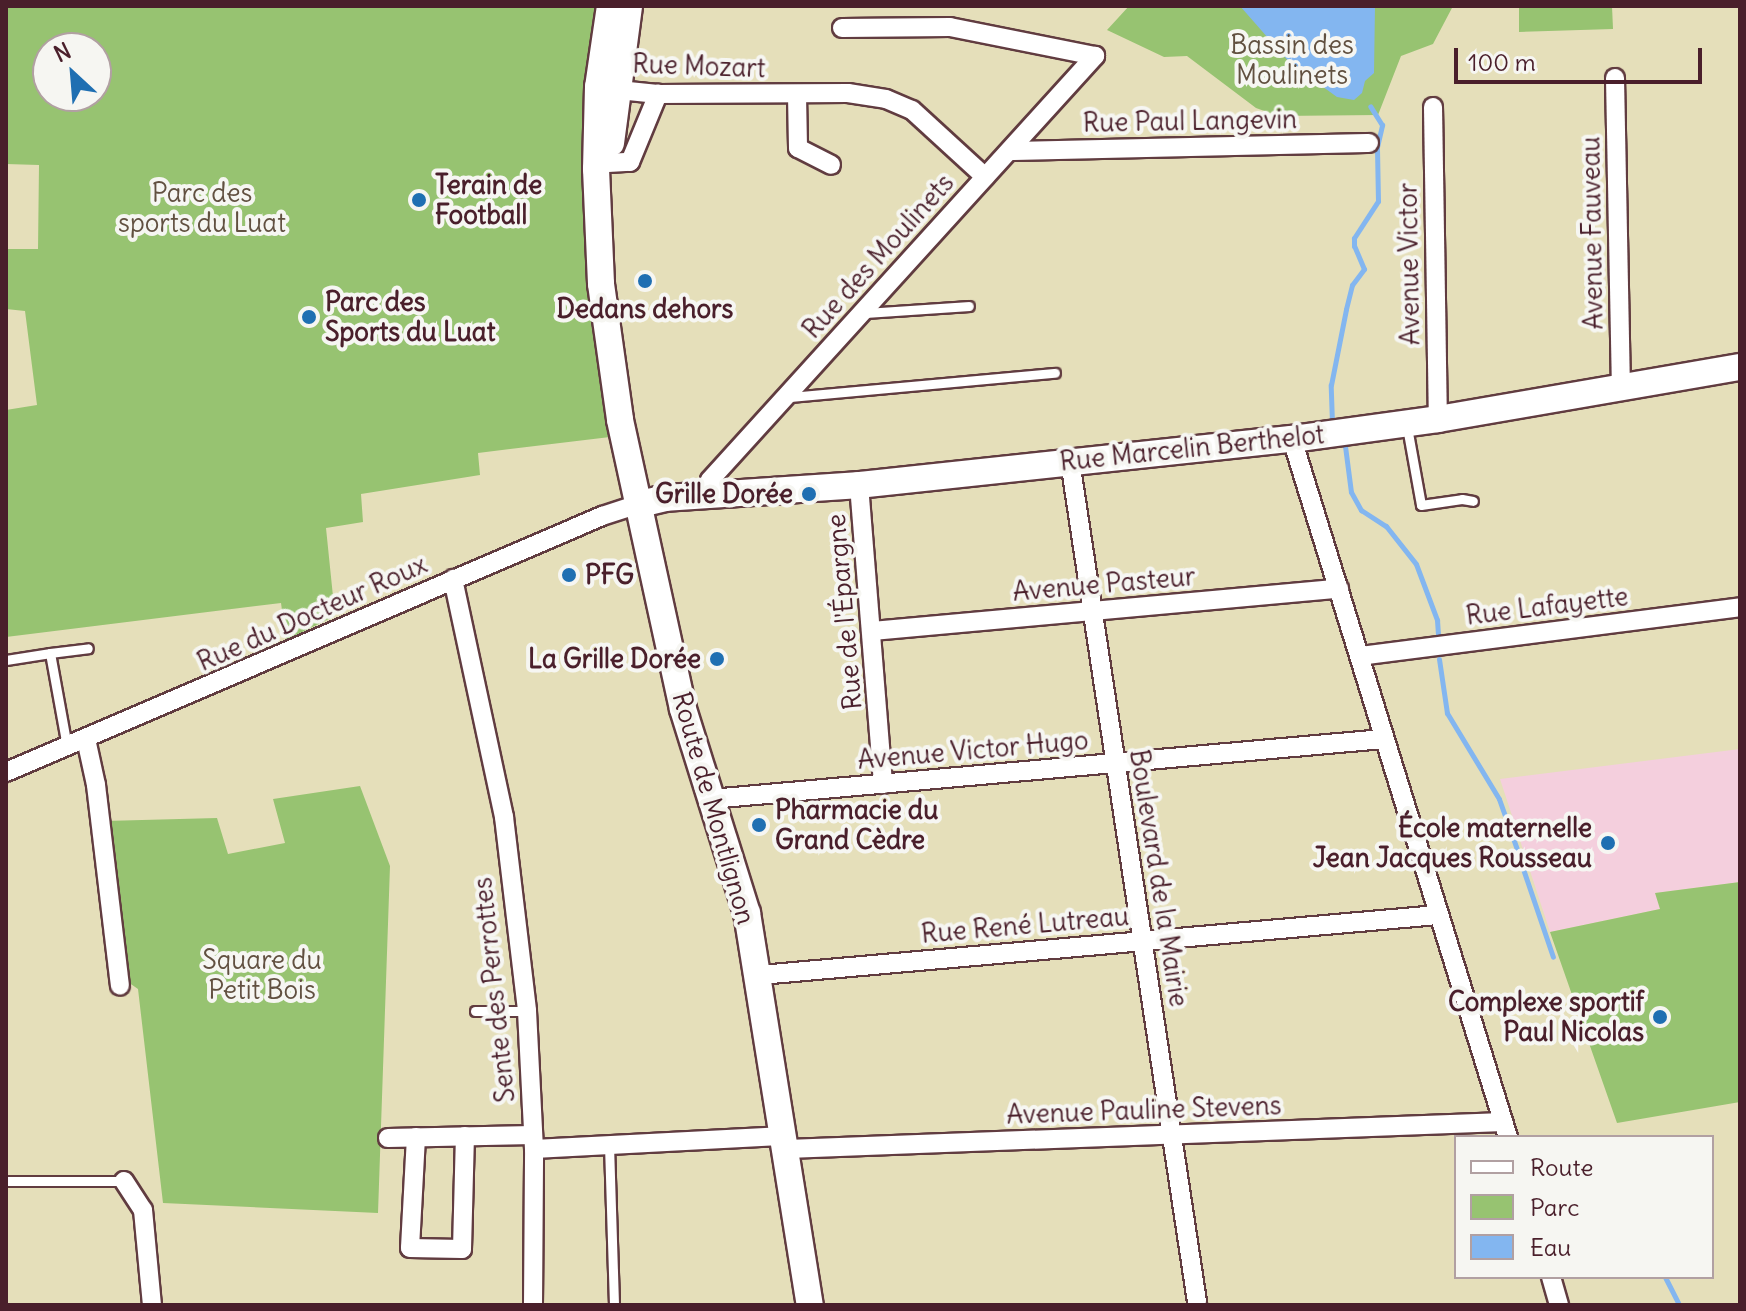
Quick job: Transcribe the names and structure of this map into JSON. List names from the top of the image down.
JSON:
{
  "streets": {
    "main road": ["Rue Marcelin Berthelot", "Route de Montlignon"],
    "street": [
      "Rue Mozart",
      "Rue Paul Langevin",
      "Avenue Fauveau",
      "Rue des Moulinets",
      "Avenue Victor",
      "Avenue Pasteur",
      "Rue Lafayette",
      "Rue de l'Épargne",
      "Rue du Docteur Roux",
      "Avenue Victor Hugo",
      "Boulevard de la Mairie",
      "Rue René Lutreau",
      "Sente des Perrottes",
      "Avenue Pauline Stevens"
    ]
  },
  "crossings": [
    ["Rue Mozart", "Rue des Moulinets"],
    ["Rue Mozart", "Route de Montlignon"],
    ["Rue Paul Langevin", "Rue des Moulinets"],
    ["Avenue Fauveau", "Rue Marcelin Berthelot"],
    ["Rue des Moulinets", "Rue Marcelin Berthelot"],
    ["Avenue Victor", "Rue Marcelin Berthelot"],
    ["Rue Marcelin Berthelot", "Rue de l'Épargne"],
    ["Rue Marcelin Berthelot", "Rue du Docteur Roux"],
    ["Rue Marcelin Berthelot", "Route de Montlignon"],
    ["Rue Marcelin Berthelot", "Boulevard de la Mairie"],
    ["Avenue Pasteur", "Rue de l'Épargne"],
    ["Avenue Pasteur", "Boulevard de la Mairie"],
    ["Rue de l'Épargne", "Avenue Victor Hugo"],
    ["Rue du Docteur Roux", "Route de Montlignon"],
    ["Rue du Docteur Roux", "Sente des Perrottes"],
    ["Avenue Victor Hugo", "Route de Montlignon"],
    ["Avenue Victor Hugo", "Boulevard de la Mairie"],
    ["Route de Montlignon", "Rue René Lutreau"],
    ["Route de Montlignon", "Avenue Pauline Stevens"],
    ["Boulevard de la Mairie", "Rue René Lutreau"],
    ["Boulevard de la Mairie", "Avenue Pauline Stevens"]
  ],
  "parks": ["Bassin des Moulinets", "Parc des sports du Luat", "Square du Petit Bois"],
  "places": [
    "Terain de Football",
    "Dedans dehors",
    "Parc des Sports du Luat",
    "Grille Dorée",
    "PFG",
    "La Grille Dorée",
    "Pharmacie du Grand Cèdre",
    "École maternelle Jean Jacques Rousseau",
    "Complexe sportif Paul Nicolas"
  ],
  "legend": ["Route", "Parc", "Eau"],
  "scale_bar": "100 m",
  "north": "top left"
}
